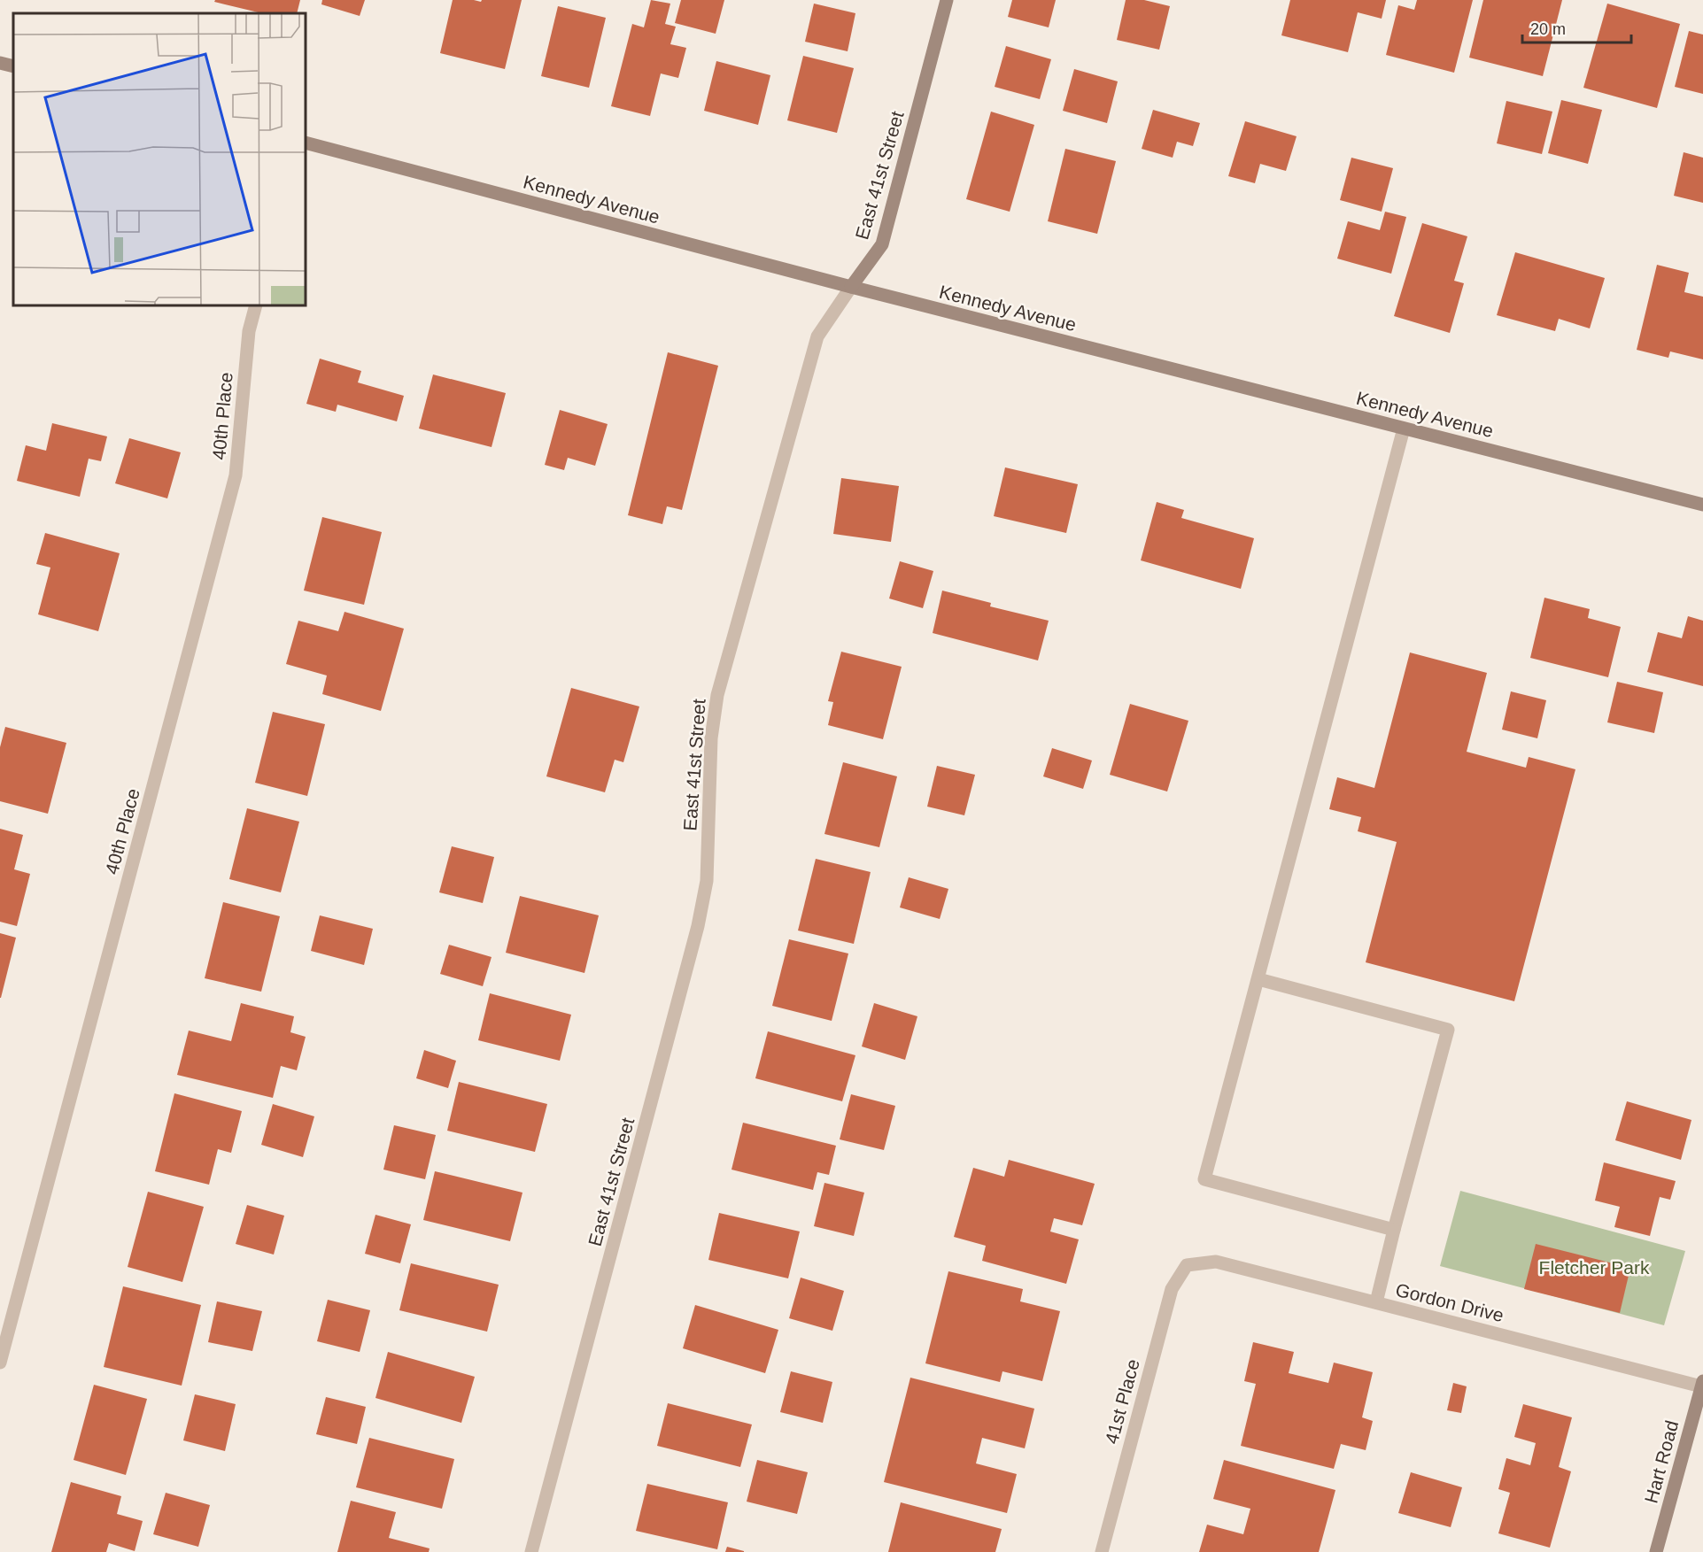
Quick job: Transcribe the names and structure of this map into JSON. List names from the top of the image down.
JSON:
{
  "streets": {
    "street": [
      "East 41st Street",
      "Kennedy Avenue",
      "40th Place",
      "Gordon Drive",
      "41st Place",
      "Hart Road"
    ]
  },
  "crossings": [
    ["East 41st Street", "Kennedy Avenue"],
    ["Gordon Drive", "41st Place"],
    ["Gordon Drive", "Hart Road"]
  ],
  "parks": ["Fletcher Park"],
  "scale_bar": "20 m"
}
